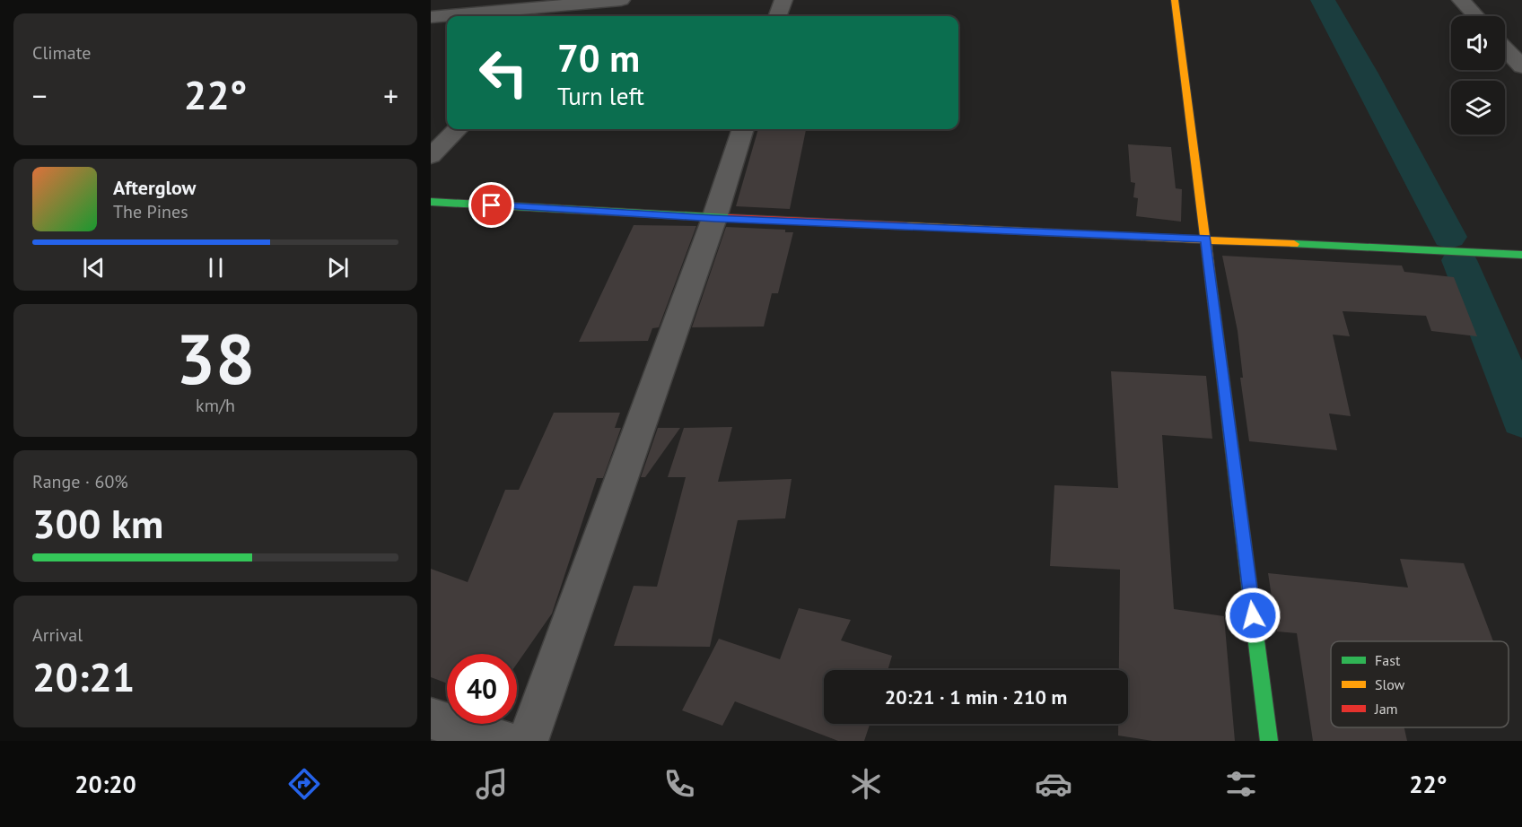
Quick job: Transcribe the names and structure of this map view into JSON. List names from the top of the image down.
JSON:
{
  "legend": ["Fast", "Slow", "Jam"],
  "page": {
    "tile": [
      "Climate",
      ["38", "km/h"],
      ["Range · 60%", "300 km"],
      ["Arrival", "20:21"]
    ],
    "turn": ["70 m", "Turn left"],
    "heat": ["−", "22°", "+"],
    "song": ["Afterglow", "The Pines"],
    "limit": "40",
    "trip": "20:21 · 1 min · 210 m",
    "tabs": ["20:20", "22°"]
  }
}
